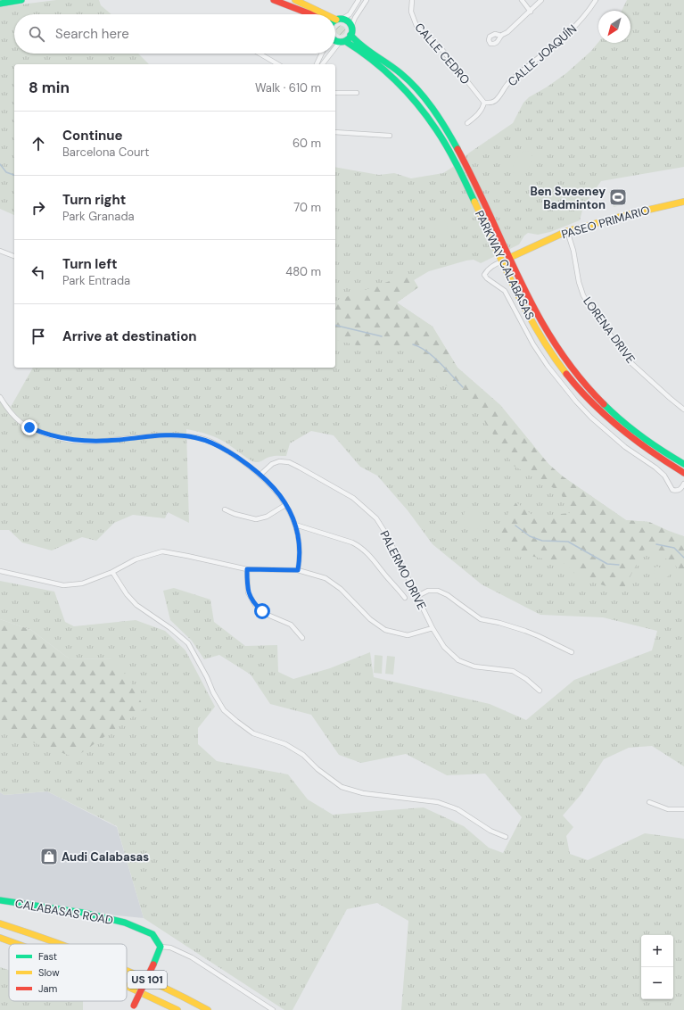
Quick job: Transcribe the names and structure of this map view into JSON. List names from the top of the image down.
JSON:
{
  "streets": {
    "main road": [
      "PASEO PRIMARIO",
      "PARKWAY CALABASAS",
      "CALABASAS ROAD",
      "US 101"
    ],
    "street": [
      "CALLE CEDRO",
      "CALLE JOAQUÍN",
      "LORENA DRIVE",
      "PALERMO DRIVE"
    ]
  },
  "crossings": [
    ["CALLE CEDRO", "CALLE JOAQUÍN"],
    ["PASEO PRIMARIO", "PARKWAY CALABASAS"],
    ["PASEO PRIMARIO", "LORENA DRIVE"]
  ],
  "places": {
    "sports": ["Ben Sweeney Badminton"],
    "shop": ["Audi Calabasas"]
  },
  "legend": ["Fast", "Slow", "Jam"],
  "north": "bottom left",
  "page": {
    "search": "Search here",
    "heading": ["8 min", "Walk · 610 m"],
    "list": [
      ["Continue", "Barcelona Court", "60 m"],
      ["Turn right", "Park Granada", "70 m"],
      ["Turn left", "Park Entrada", "480 m"],
      "Arrive at destination"
    ],
    "map_buttons": ["+", "−"]
  }
}
